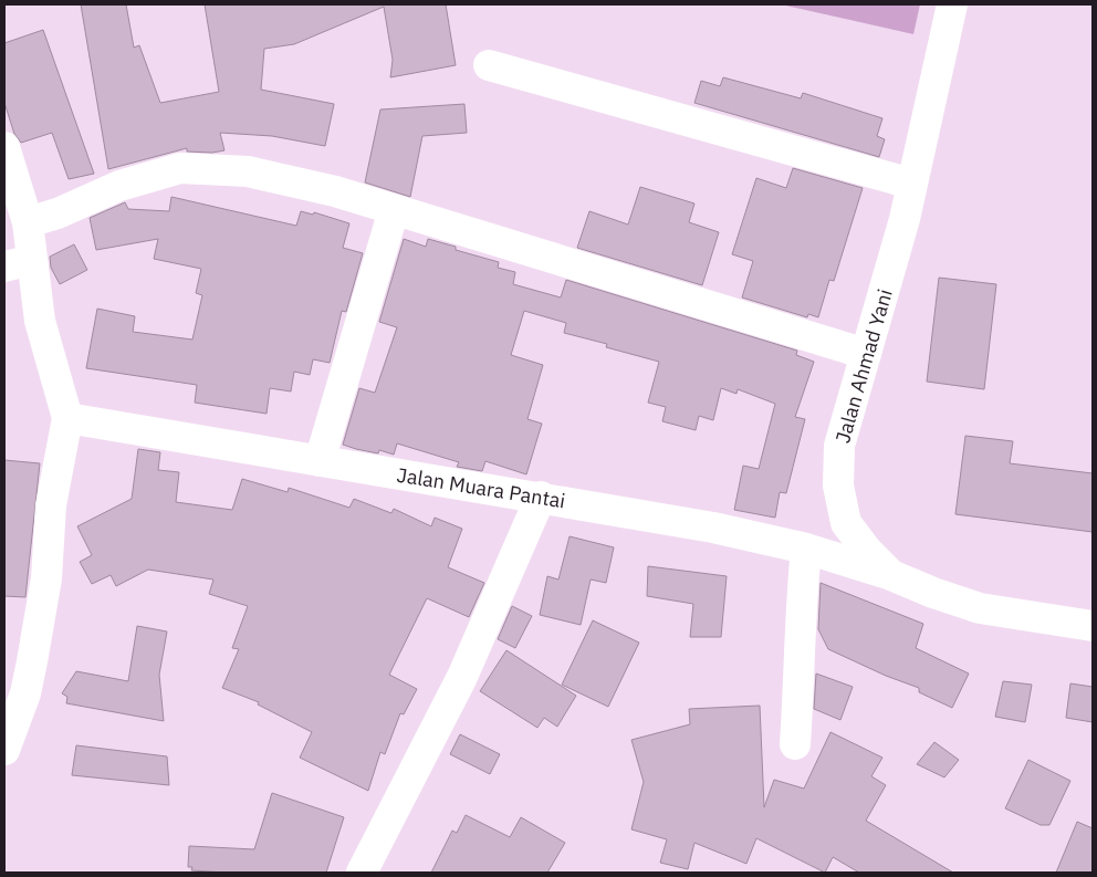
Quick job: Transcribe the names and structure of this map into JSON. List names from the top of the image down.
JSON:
{
  "streets": {
    "main road": ["Jalan Ahmad Yani", "Jalan Muara Pantai"]
  },
  "crossings": [
    ["Jalan Ahmad Yani", "Jalan Muara Pantai"]
  ]
}
